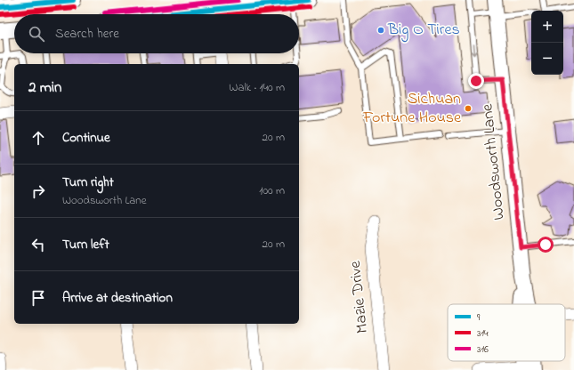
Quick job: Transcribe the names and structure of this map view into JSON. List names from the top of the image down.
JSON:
{
  "streets": {
    "street": ["Woodsworth Lane", "Mazie Drive"]
  },
  "places": ["Big O Tires", "Sichuan Fortune House"],
  "lines": ["transit line 9", "transit line 316", "transit line 314"],
  "legend": ["9", "314", "316"],
  "page": {
    "map_buttons": ["+", "−"],
    "search": "Search here",
    "heading": ["2 min", "Walk · 140 m"],
    "list": [
      ["Continue", "20 m"],
      ["Turn right", "Woodsworth Lane", "100 m"],
      ["Turn left", "20 m"],
      "Arrive at destination"
    ]
  }
}
